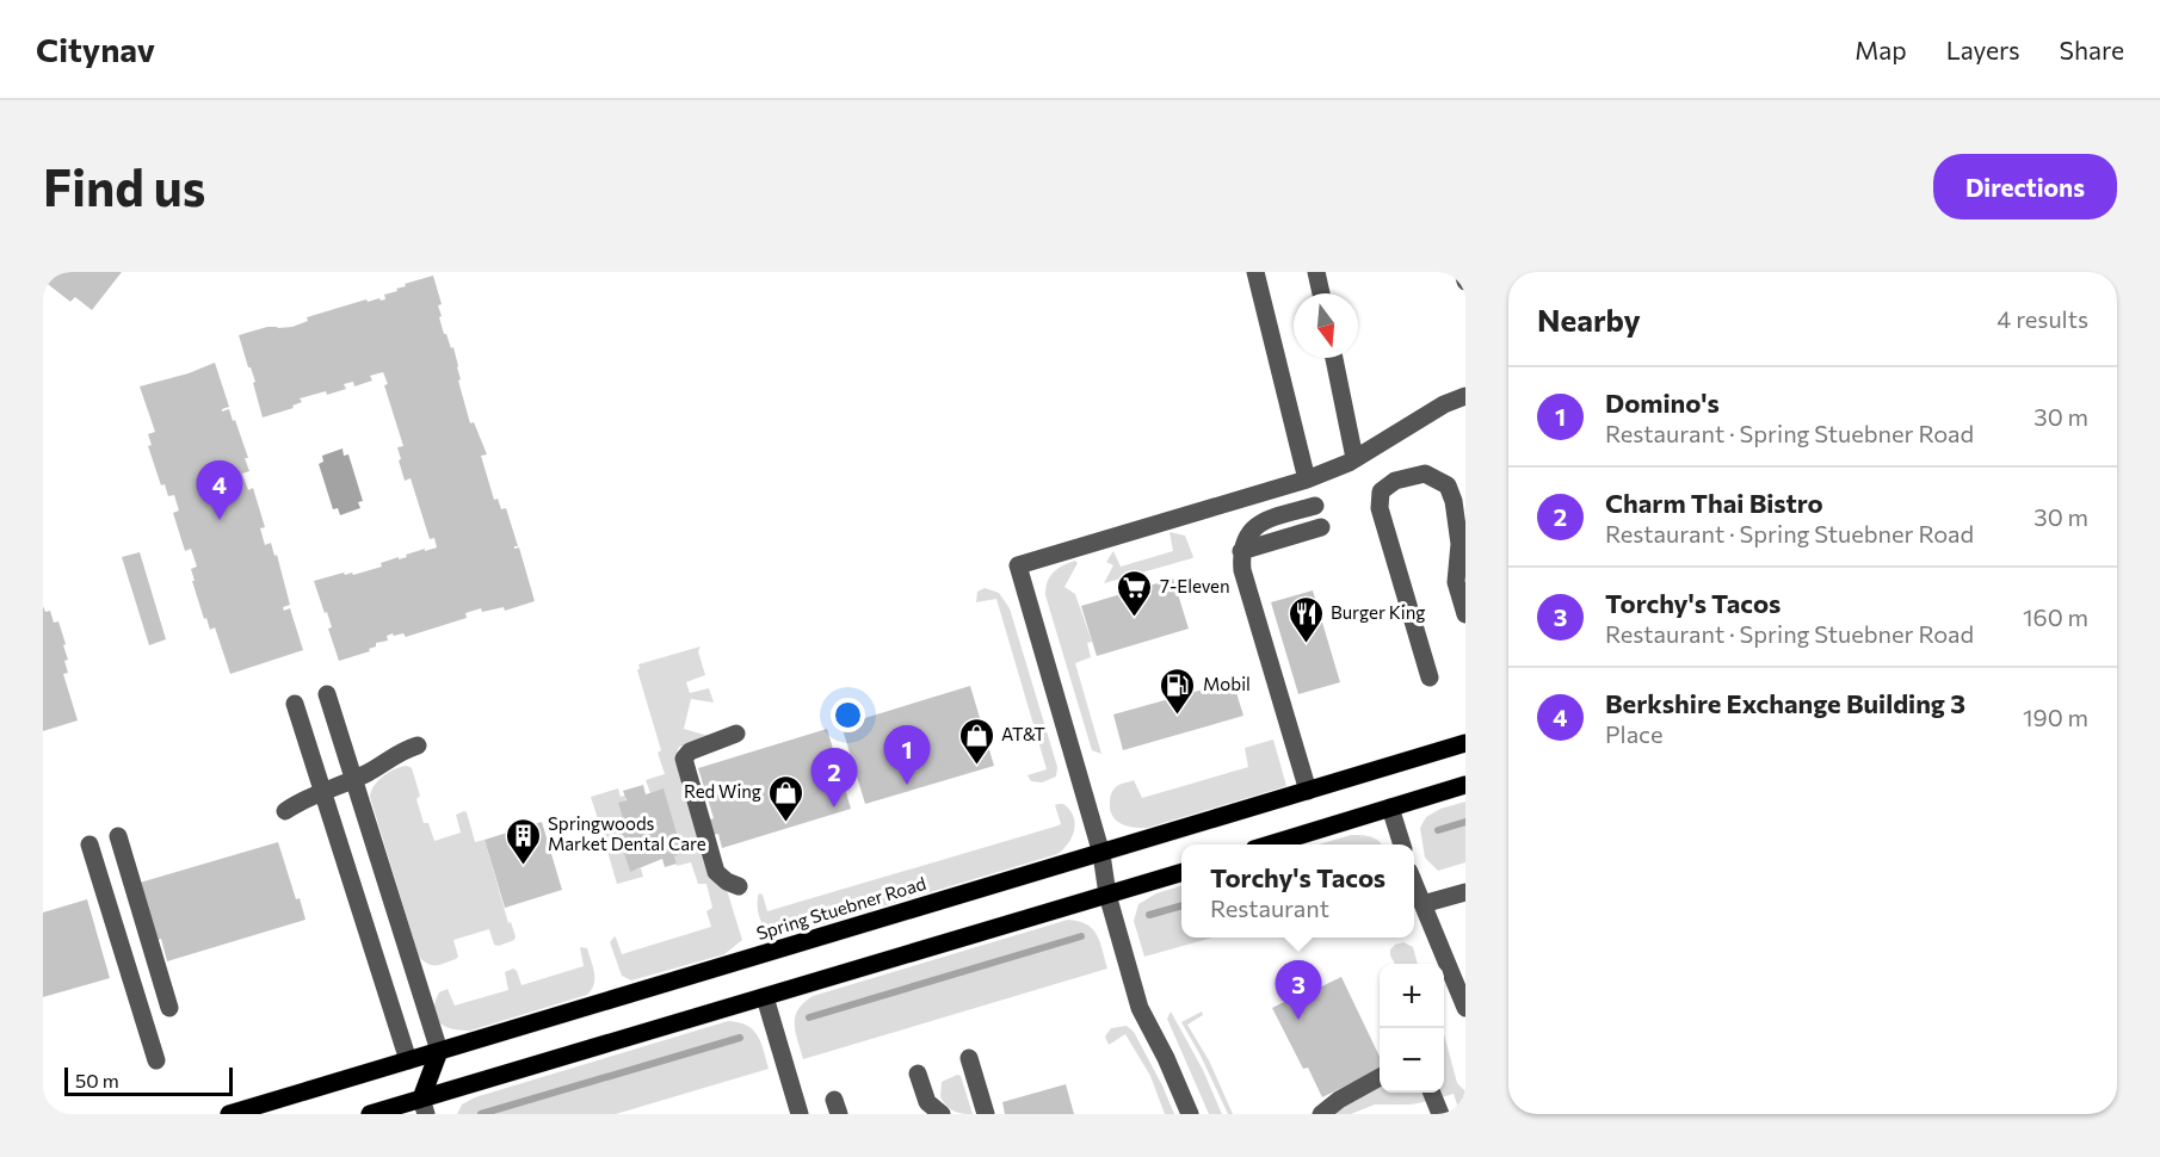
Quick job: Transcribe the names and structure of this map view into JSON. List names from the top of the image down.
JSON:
{
  "streets": {
    "main road": ["Spring Stuebner Road"]
  },
  "places": {
    "supermarket": ["7-Eleven"],
    "restaurant": ["Burger King"],
    "fuel station": ["Mobil"],
    "shop": ["AT&T", "Red Wing"],
    "building": ["Springwoods Market Dental Care"]
  },
  "scale_bar": "50 m",
  "north": "bottom",
  "page": {
    "header": "Citynav",
    "nav": ["Map", "Layers", "Share"],
    "buttons": "Directions",
    "title": "Find us",
    "heading": ["Nearby", "4 results"],
    "list": [
      {
        "mark": "1",
        "name": "Domino's",
        "note": "Restaurant · Spring Stuebner Road",
        "value": "30 m"
      },
      {
        "mark": "2",
        "name": "Charm Thai Bistro",
        "note": "Restaurant · Spring Stuebner Road",
        "value": "30 m"
      },
      {
        "mark": "3",
        "name": "Torchy's Tacos",
        "note": "Restaurant · Spring Stuebner Road",
        "value": "160 m"
      },
      {
        "mark": "4",
        "name": "Berkshire Exchange Building 3",
        "note": "Place",
        "value": "190 m"
      }
    ],
    "pins": [
      "4",
      "1",
      "2",
      "3"
    ],
    "popup": ["Torchy's Tacos", "Restaurant"],
    "map_buttons": ["+", "−"],
    "scale": "50 m"
  }
}
